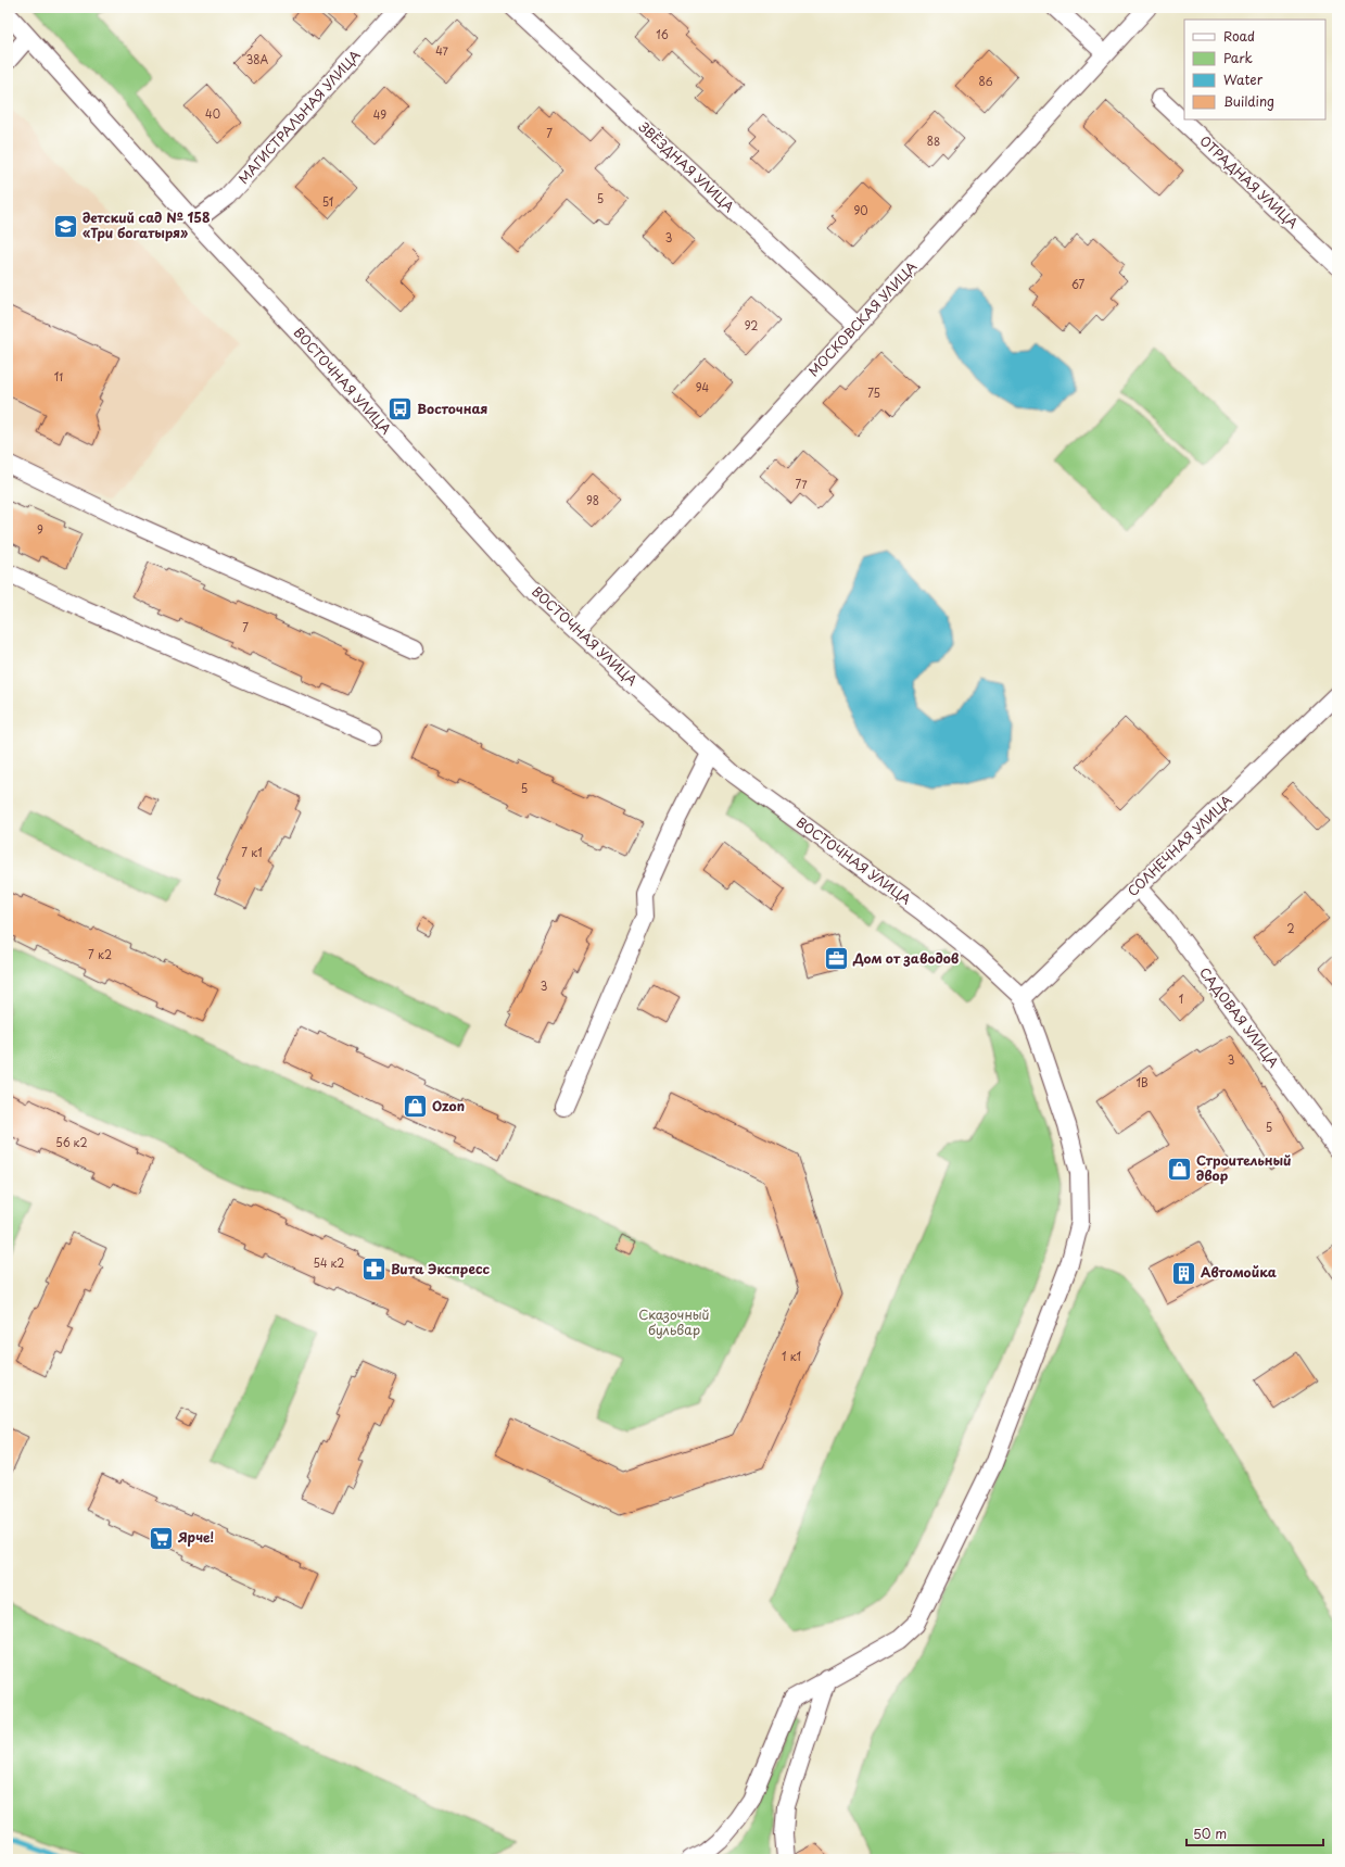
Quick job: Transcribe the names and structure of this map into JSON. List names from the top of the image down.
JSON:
{
  "streets": {
    "street": [
      "МАГИСТРАЛЬНАЯ УЛИЦА",
      "ЗВЁЗДНАЯ УЛИЦА",
      "ОТРАДНАЯ УЛИЦА",
      "МОСКОВСКАЯ УЛИЦА",
      "ВОСТОЧНАЯ УЛИЦА",
      "СОЛНЕЧНАЯ УЛИЦА",
      "САДОВАЯ УЛИЦА"
    ]
  },
  "crossings": [
    ["МАГИСТРАЛЬНАЯ УЛИЦА", "ВОСТОЧНАЯ УЛИЦА"],
    ["ЗВЁЗДНАЯ УЛИЦА", "МОСКОВСКАЯ УЛИЦА"],
    ["МОСКОВСКАЯ УЛИЦА", "ВОСТОЧНАЯ УЛИЦА"],
    ["ВОСТОЧНАЯ УЛИЦА", "СОЛНЕЧНАЯ УЛИЦА"],
    ["СОЛНЕЧНАЯ УЛИЦА", "САДОВАЯ УЛИЦА"]
  ],
  "parks": ["Сказочный бульвар"],
  "places": {
    "school or university": ["детский сад № 158 «Три богатыря»"],
    "bus stop": ["Восточная"],
    "office": ["Дом от заводов"],
    "shop": ["Ozon", "Строительный двор"],
    "pharmacy": ["Вита Экспресс"],
    "building": ["Автомойка"],
    "supermarket": ["Ярче!"]
  },
  "house_numbers": [
    "16",
    "47",
    "38А",
    "86",
    "40",
    "49",
    "7",
    "88",
    "5",
    "51",
    "90",
    "3",
    "67",
    "92",
    "11",
    "94",
    "75",
    "77",
    "98",
    "9",
    "7",
    "5",
    "7 к1",
    "2",
    "7 к2",
    "3",
    "1",
    "3",
    "1В",
    "5",
    "56 к2",
    "54 к2",
    "1 к1"
  ],
  "legend": [
    "Road",
    "Park",
    "Water",
    "Building"
  ],
  "scale_bar": "50 m"
}
